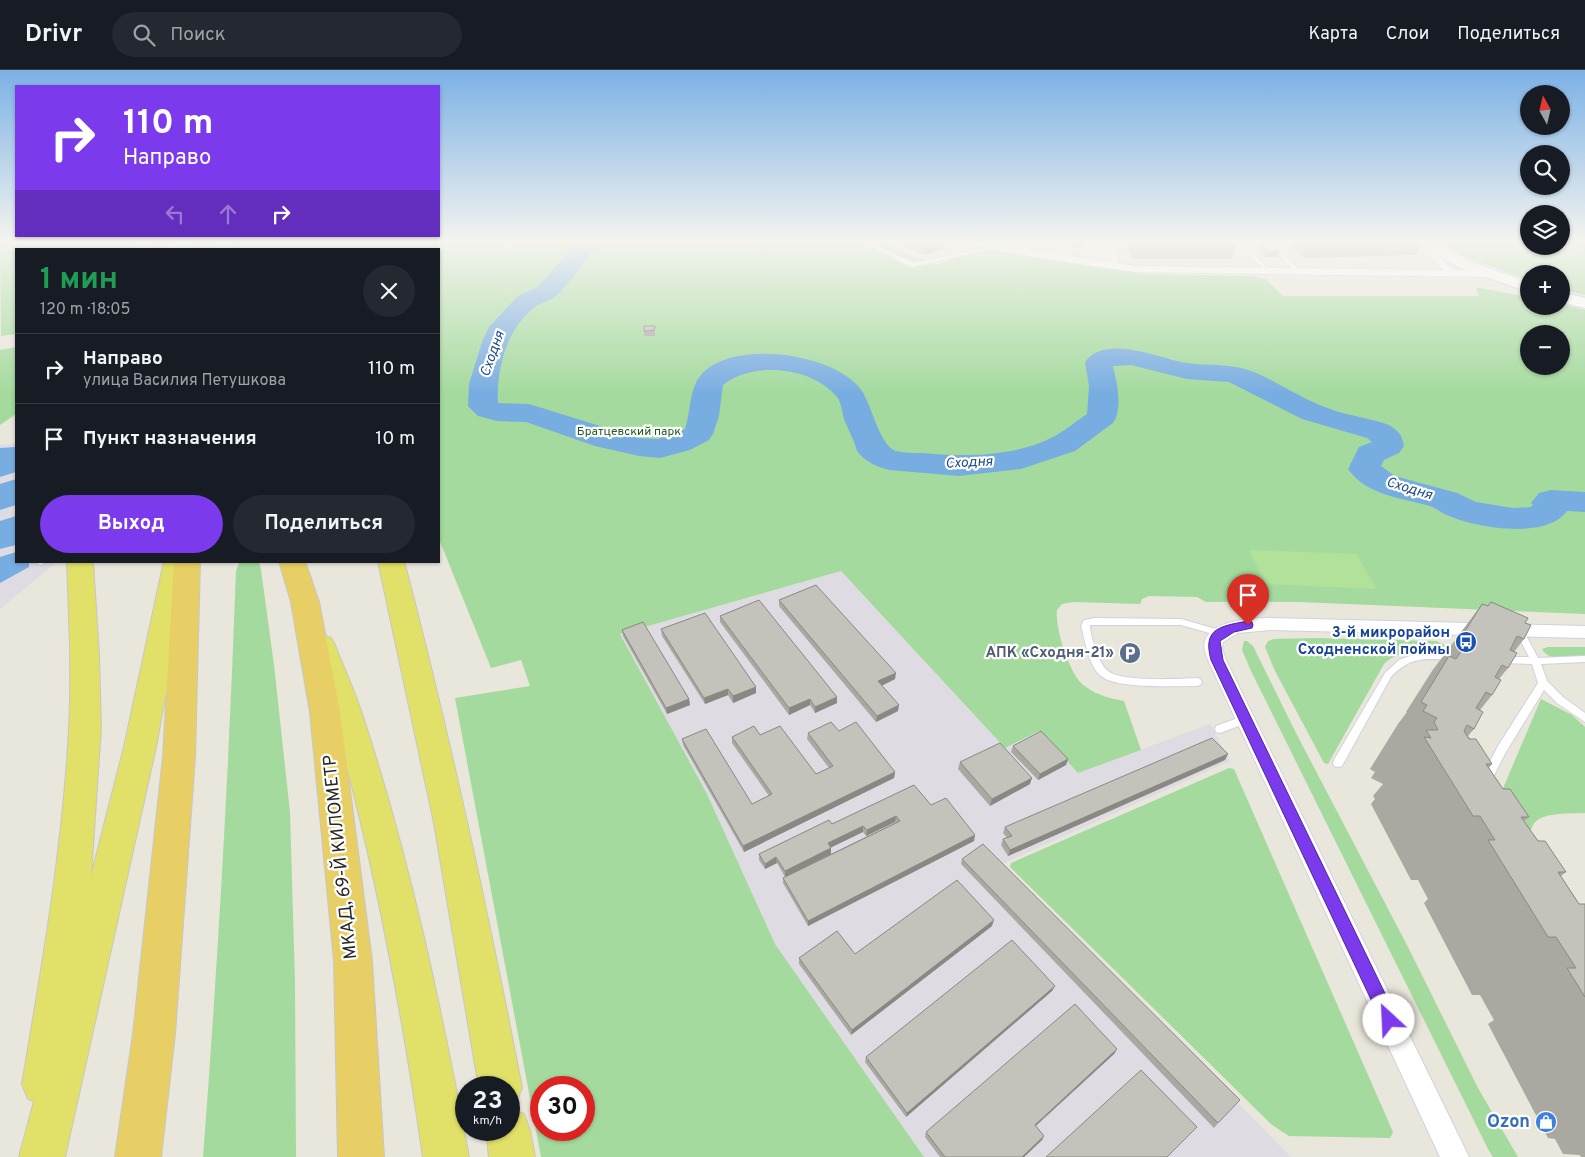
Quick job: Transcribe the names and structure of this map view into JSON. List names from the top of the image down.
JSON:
{
  "streets": {
    "highway": ["МКАД, 69-Й КИЛОМЕТР"]
  },
  "water": ["Сходня"],
  "parks": ["Братцевский парк"],
  "places": {
    "bus stop": ["3-й микрорайон Сходненской поймы"],
    "parking": ["АПК «Сходня-21»"],
    "shop": ["Ozon"]
  },
  "north": "top",
  "page": {
    "header": "Drivr",
    "search": "Поиск",
    "nav": ["Карта", "Слои", "Поделиться"],
    "map_buttons": ["+", "−"],
    "turn": ["110 m", "Направо"],
    "heading": ["1 мин", "120 m · 18:05"],
    "list": [
      {
        "name": "Направо",
        "note": "улица Василия Петушкова",
        "value": "110 m"
      },
      {
        "name": "Пункт назначения",
        "value": "10 m"
      }
    ],
    "buttons": ["Выход", "Поделиться"],
    "speed": "23 km/h",
    "limit": "30"
  }
}
